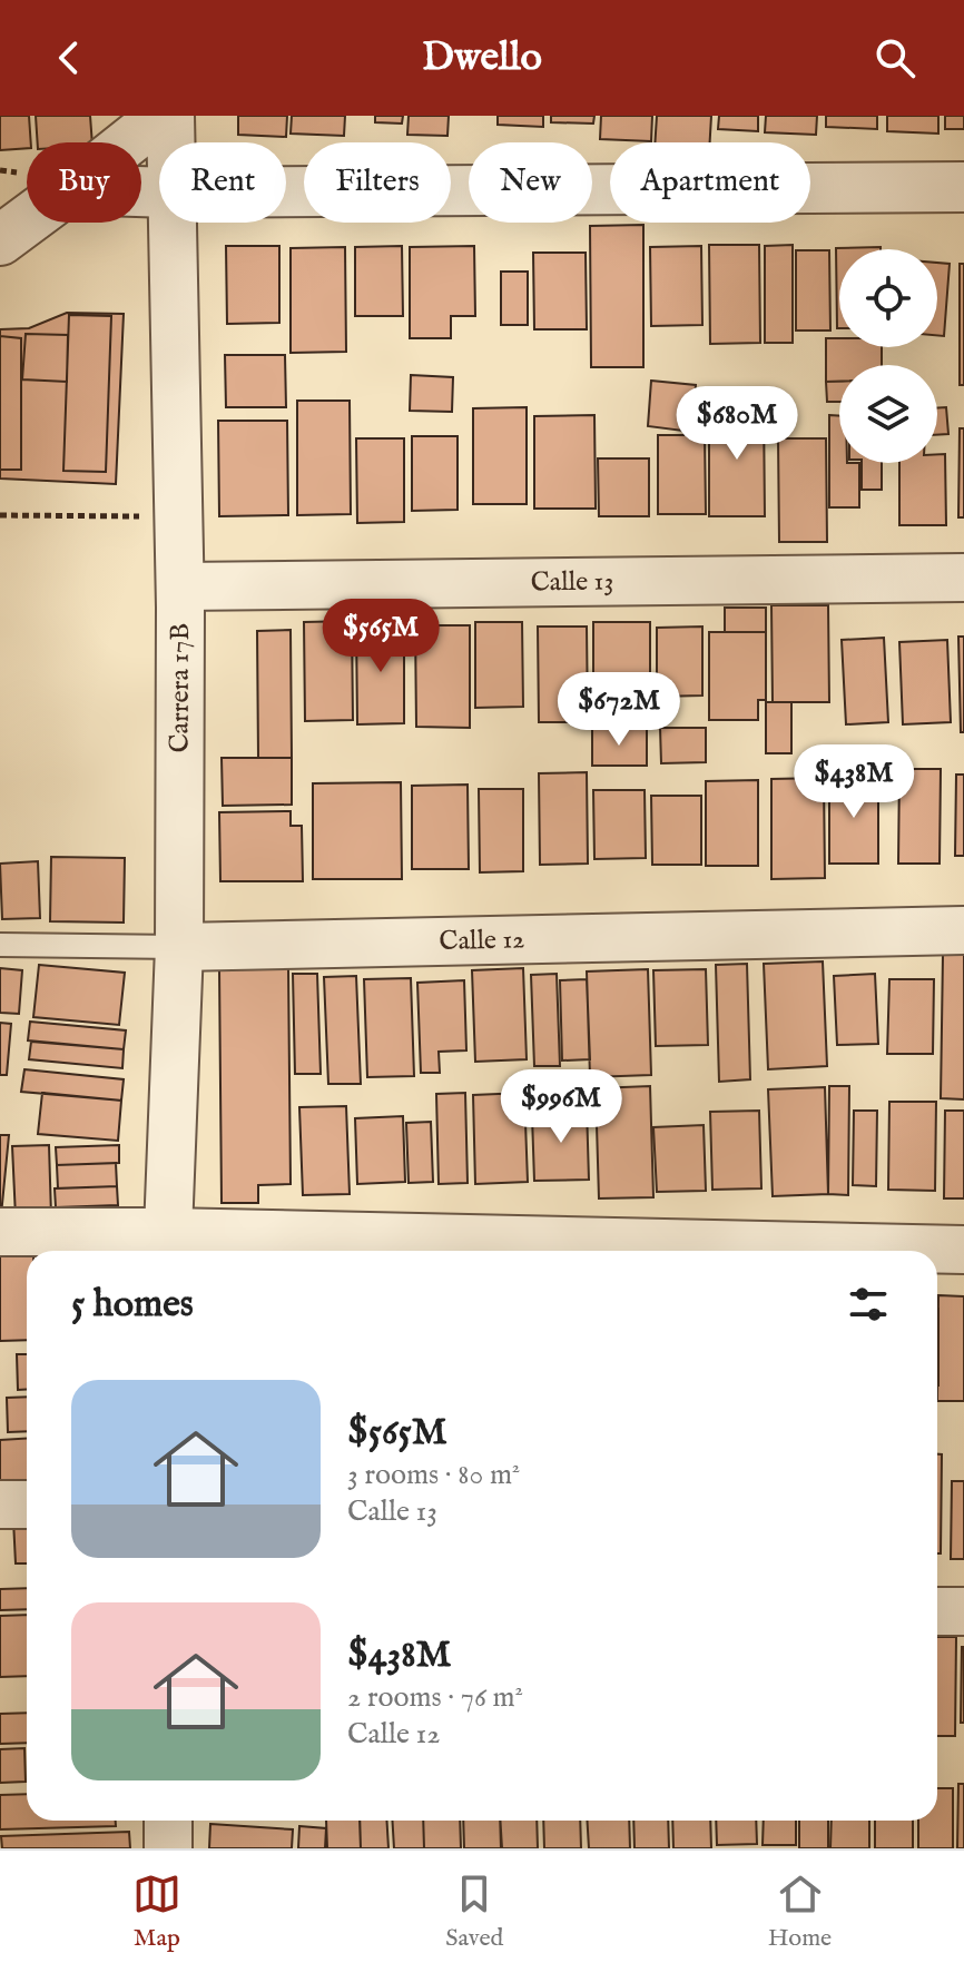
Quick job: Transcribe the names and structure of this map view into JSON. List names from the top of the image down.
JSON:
{
  "streets": {
    "street": ["Calle 13", "Carrera 17B", "Calle 12"]
  },
  "crossings": [
    ["Calle 13", "Carrera 17B"],
    ["Carrera 17B", "Calle 12"]
  ],
  "page": {
    "header": "Dwello",
    "chip": [
      "Buy",
      "Rent",
      "Filters",
      "New",
      "Apartment"
    ],
    "price": [
      "$680M",
      "$565M",
      "$672M",
      "$438M",
      "$996M"
    ],
    "heading": "5 homes",
    "list": [
      {
        "name": "$565M",
        "note": "3 rooms · 80 m² · Calle 13"
      },
      {
        "name": "$438M",
        "note": "2 rooms · 76 m² · Calle 12"
      }
    ],
    "tabs": ["Map", "Saved", "Home"]
  }
}
